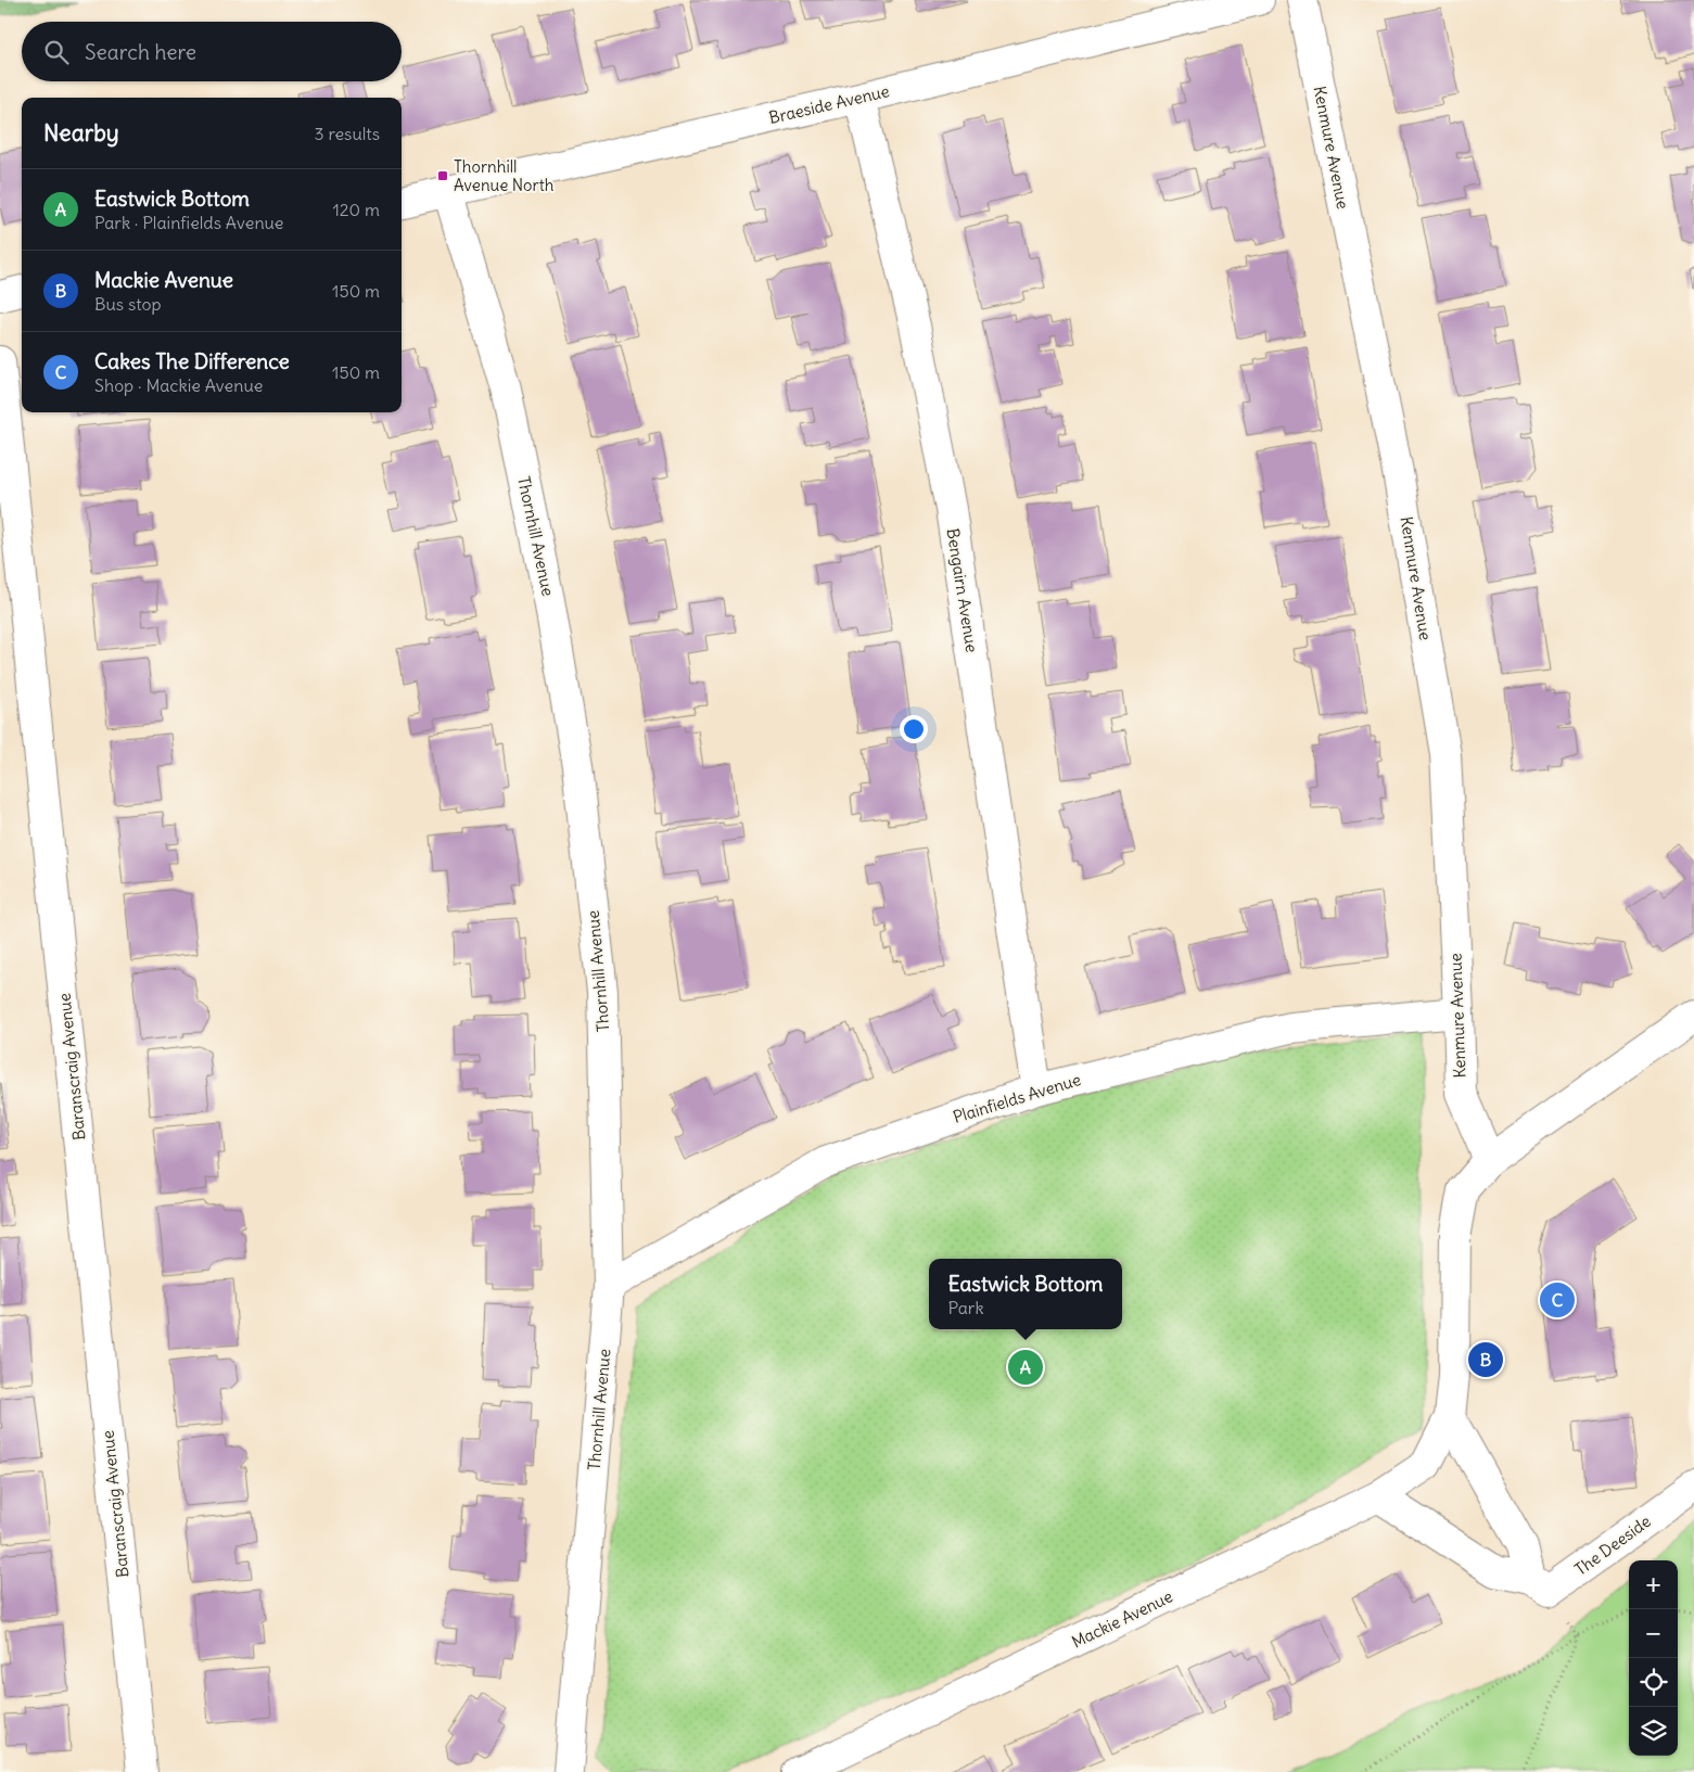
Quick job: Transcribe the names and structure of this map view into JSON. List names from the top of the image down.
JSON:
{
  "streets": {
    "street": [
      "Braeside Avenue",
      "Kenmure Avenue",
      "Thornhill Avenue",
      "Bengairn Avenue",
      "Baranscraig Avenue",
      "Plainfields Avenue",
      "The Deeside",
      "Mackie Avenue"
    ]
  },
  "crossings": [
    ["Braeside Avenue", "Thornhill Avenue"],
    ["Braeside Avenue", "Bengairn Avenue"],
    ["Kenmure Avenue", "Plainfields Avenue"],
    ["Kenmure Avenue", "Mackie Avenue"],
    ["Thornhill Avenue", "Plainfields Avenue"],
    ["Bengairn Avenue", "Plainfields Avenue"],
    ["The Deeside", "Mackie Avenue"]
  ],
  "places": {
    "transit": ["Thornhill Avenue North"]
  },
  "page": {
    "search": "Search here",
    "heading": ["Nearby", "3 results"],
    "list": [
      {
        "mark": "A",
        "name": "Eastwick Bottom",
        "note": "Park · Plainfields Avenue",
        "value": "120 m"
      },
      {
        "mark": "B",
        "name": "Mackie Avenue",
        "note": "Bus stop",
        "value": "150 m"
      },
      {
        "mark": "C",
        "name": "Cakes The Difference",
        "note": "Shop · Mackie Avenue",
        "value": "150 m"
      }
    ],
    "popup": ["Eastwick Bottom", "Park"],
    "pins": ["C", "B", "A"],
    "map_buttons": ["+", "−"]
  }
}
